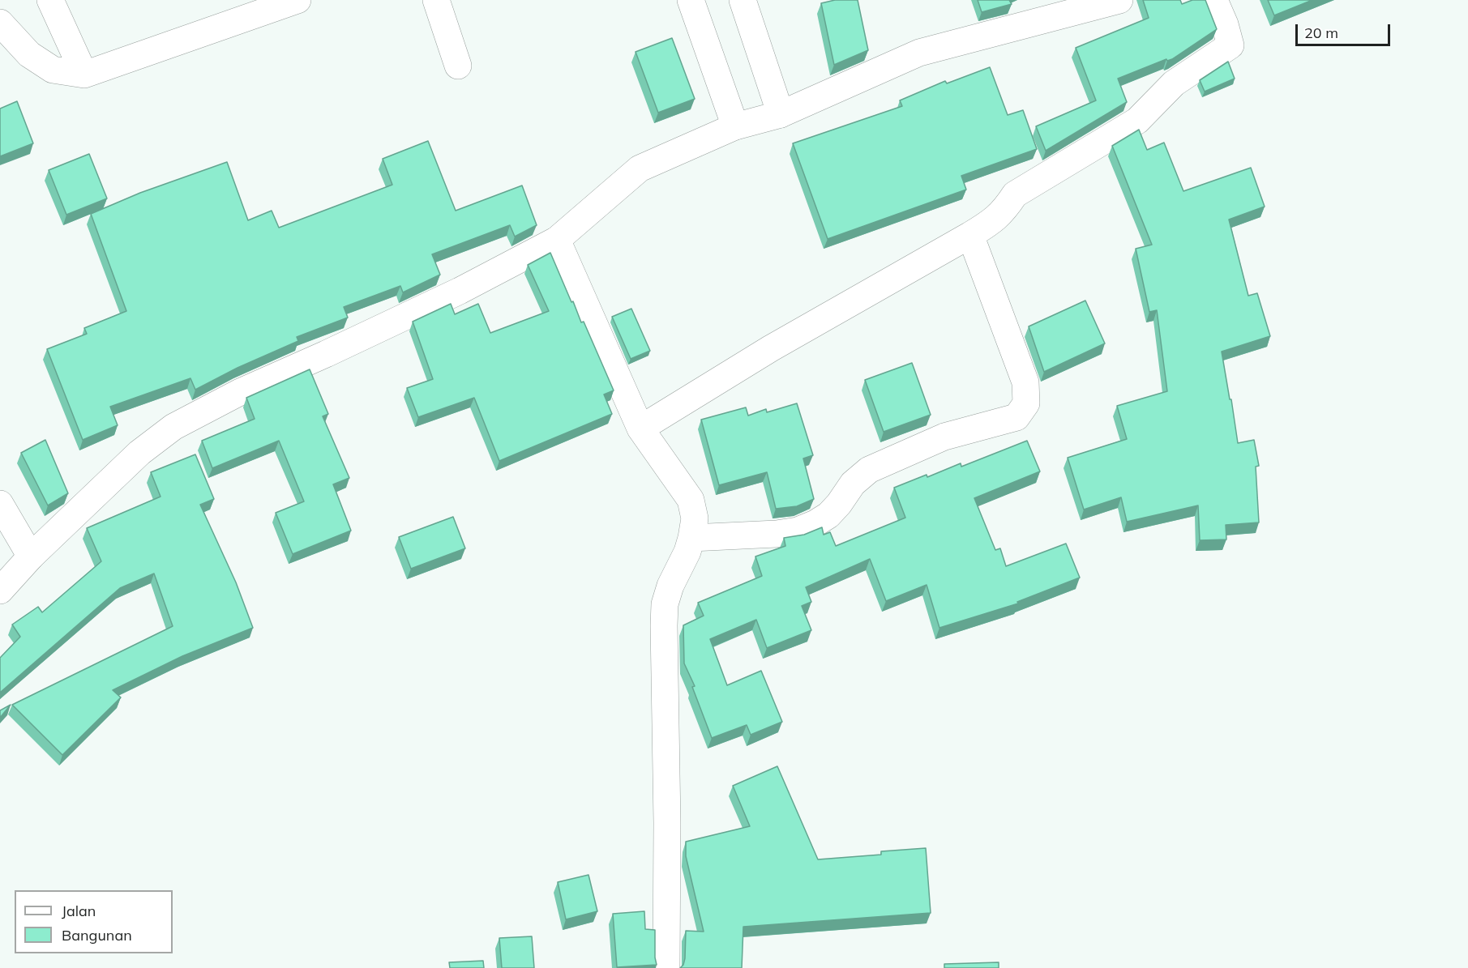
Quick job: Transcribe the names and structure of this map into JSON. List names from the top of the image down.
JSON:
{
  "legend": ["Jalan", "Bangunan"],
  "scale_bar": "20 m"
}
